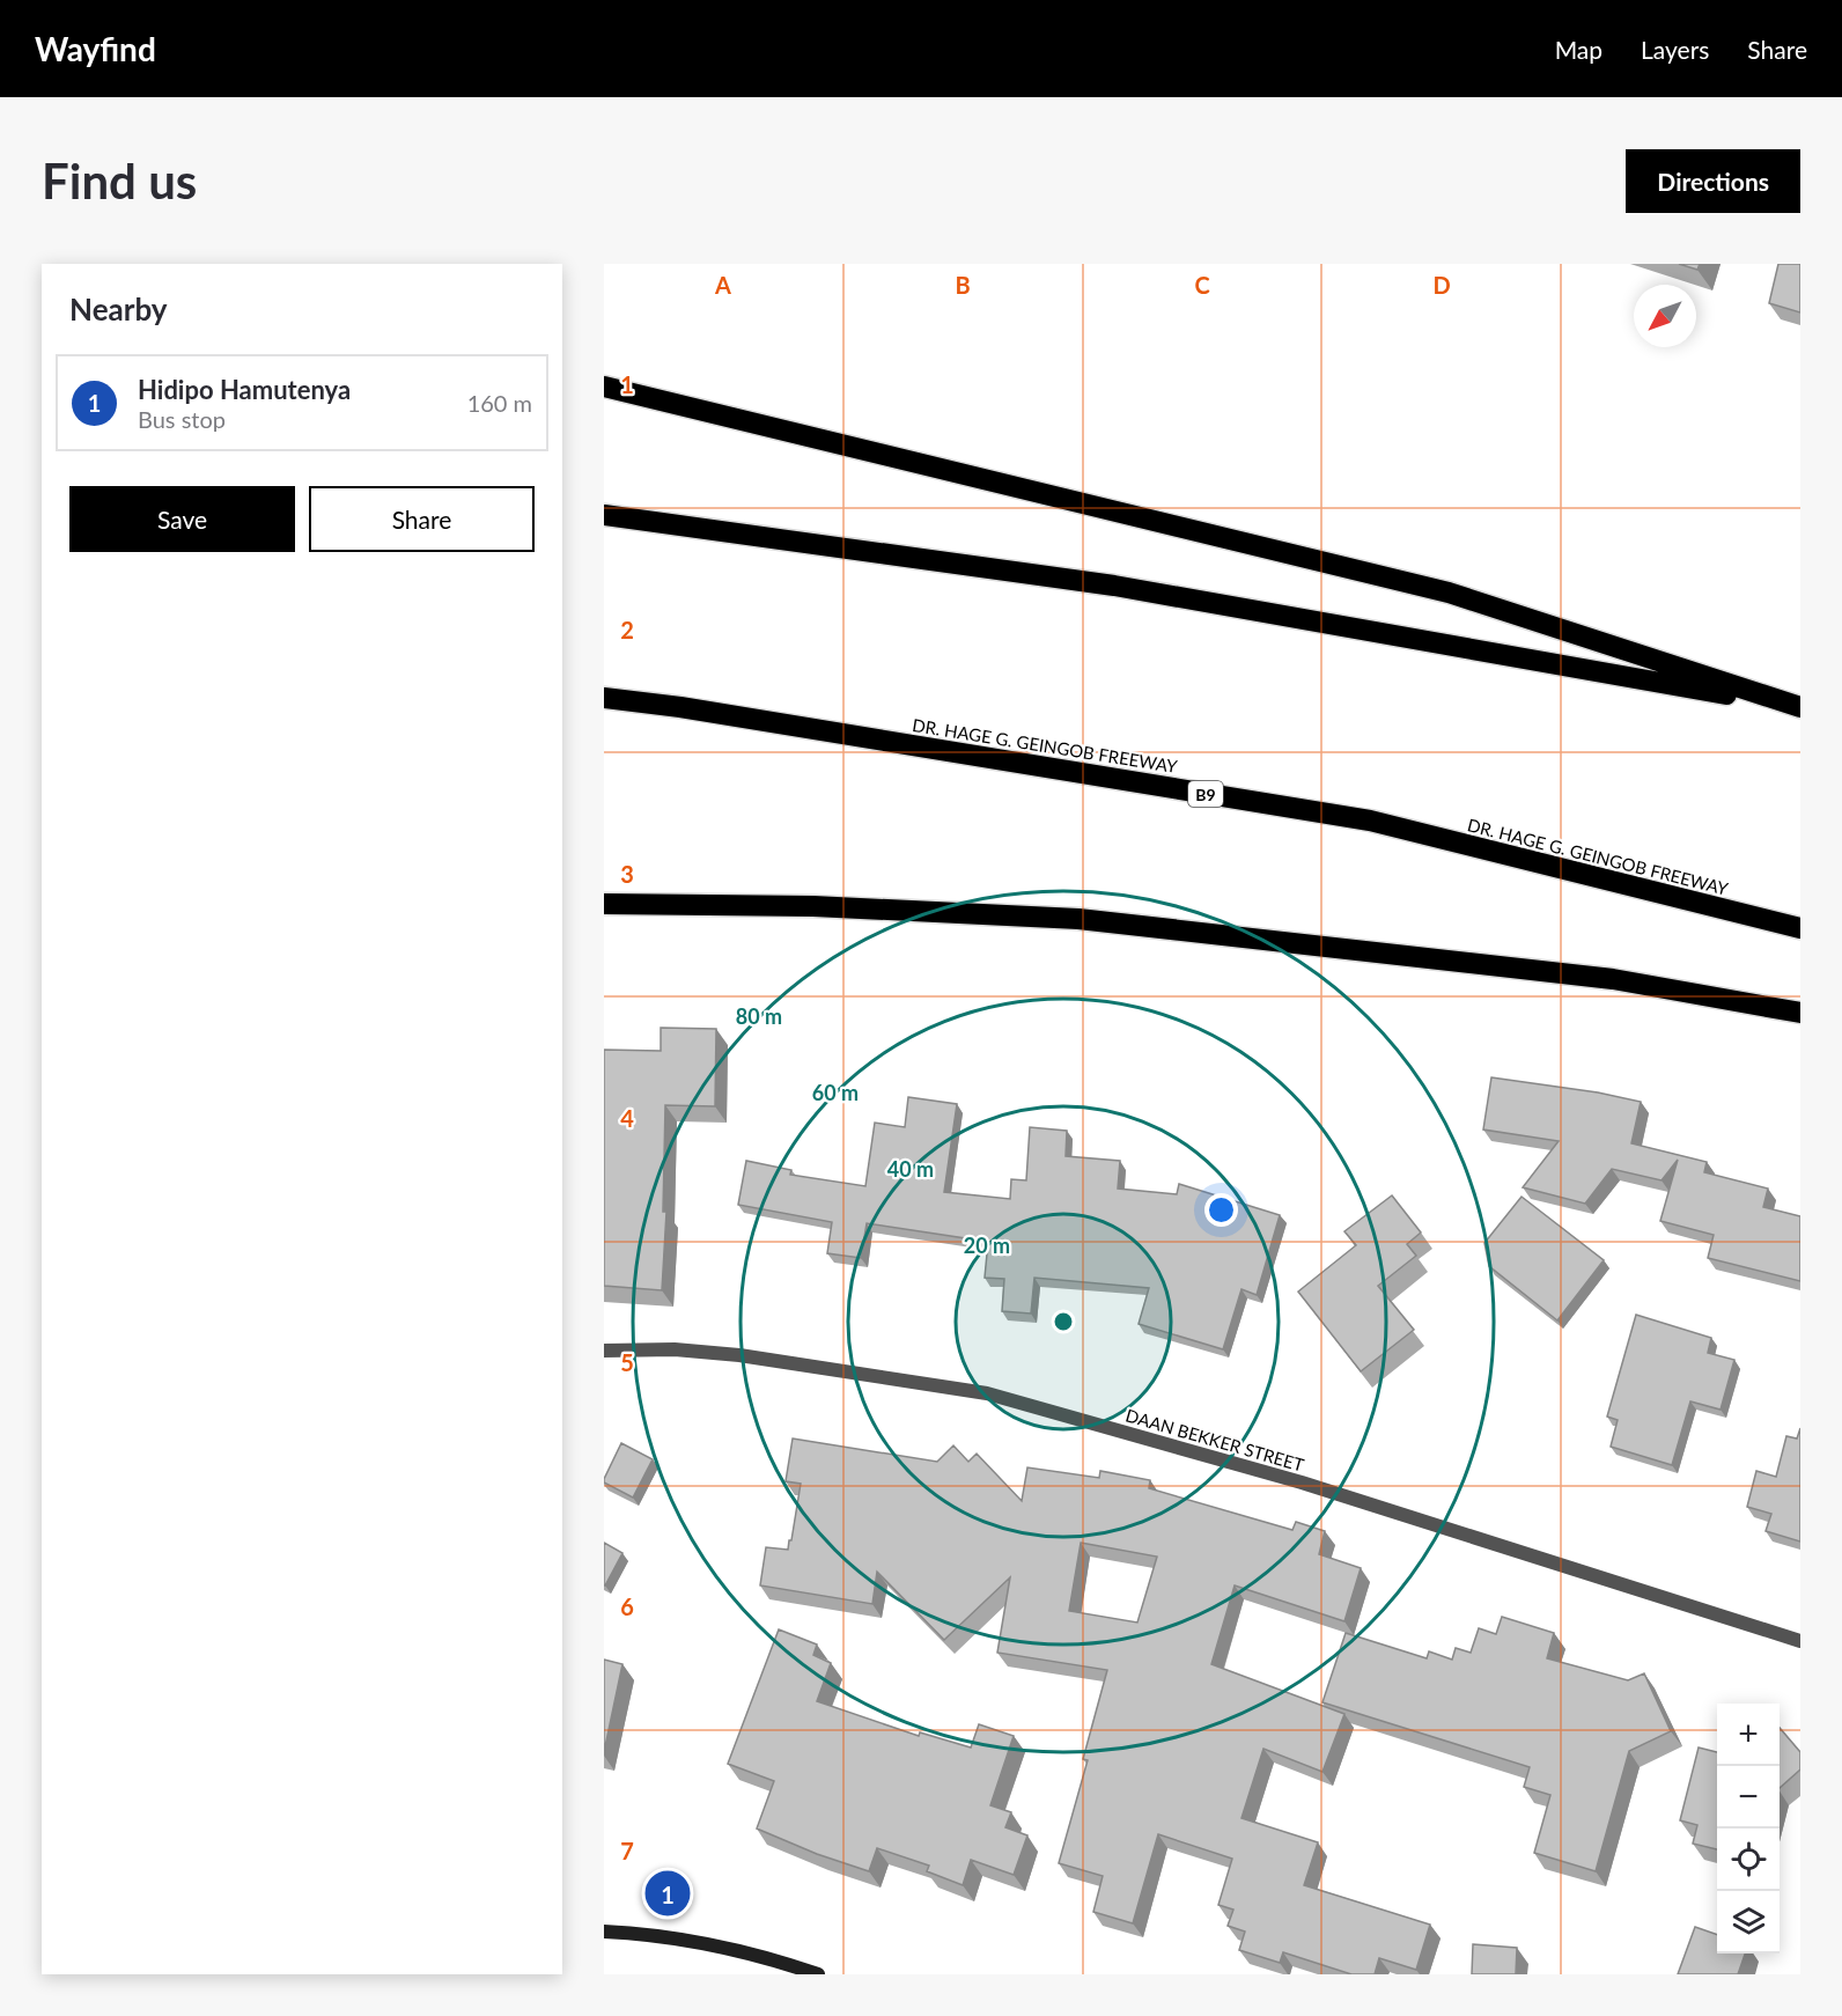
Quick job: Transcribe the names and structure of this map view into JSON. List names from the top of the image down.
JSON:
{
  "streets": {
    "highway": ["DR. HAGE G. GEINGOB FREEWAY", "B9"],
    "street": ["DAAN BEKKER STREET"]
  },
  "north": "bottom left",
  "page": {
    "header": "Wayfind",
    "nav": ["Map", "Layers", "Share"],
    "buttons": [
      "Directions",
      ["Save", "Share"]
    ],
    "title": "Find us",
    "heading": "Nearby",
    "list": [
      {
        "mark": "1",
        "name": "Hidipo Hamutenya",
        "note": "Bus stop",
        "value": "160 m"
      }
    ],
    "map_buttons": ["+", "−"],
    "pins": "1"
  },
  "grid": {
    "columns": [
      "A",
      "B",
      "C",
      "D"
    ],
    "rows": [
      "1",
      "2",
      "3",
      "4",
      "5",
      "6",
      "7"
    ]
  },
  "rings": [
    "80 m",
    "60 m",
    "40 m",
    "20 m"
  ]
}
